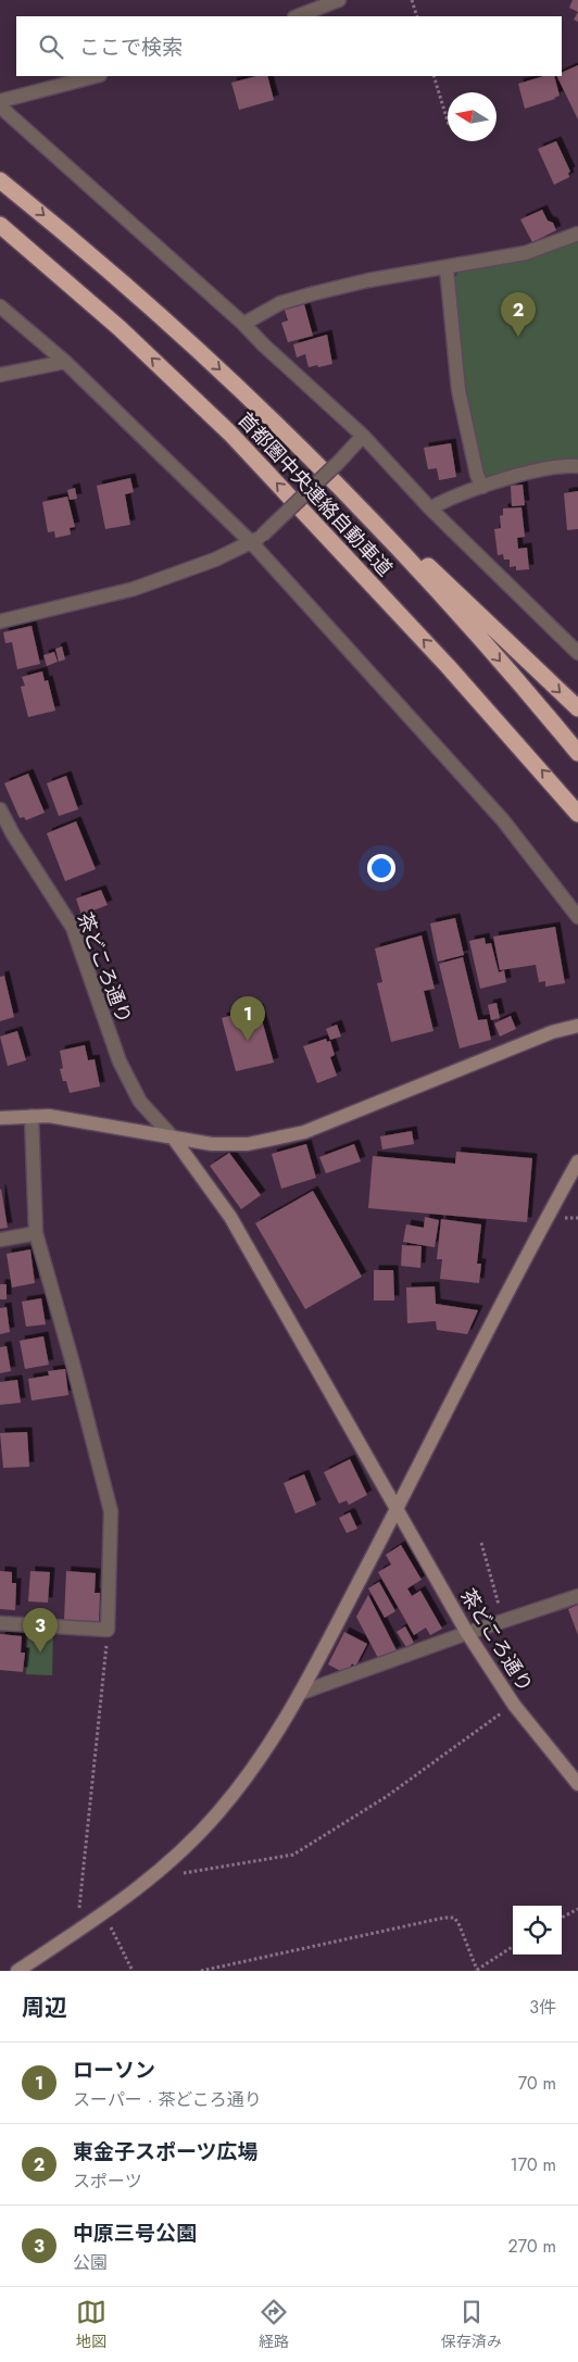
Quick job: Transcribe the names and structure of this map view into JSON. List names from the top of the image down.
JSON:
{
  "streets": {
    "highway": ["首都圏中央連絡自動車道"],
    "street": ["茶どころ通り"]
  },
  "north": "left",
  "page": {
    "search": "ここで検索",
    "pins": ["2", "1", "3"],
    "heading": ["周辺", "3件"],
    "list": [
      {
        "mark": "1",
        "name": "ローソン",
        "note": "スーパー · 茶どころ通り",
        "value": "70 m"
      },
      {
        "mark": "2",
        "name": "東金子スポーツ広場",
        "note": "スポーツ",
        "value": "170 m"
      },
      {
        "mark": "3",
        "name": "中原三号公園",
        "note": "公園",
        "value": "270 m"
      }
    ],
    "nav": ["地図", "経路", "保存済み"]
  }
}
